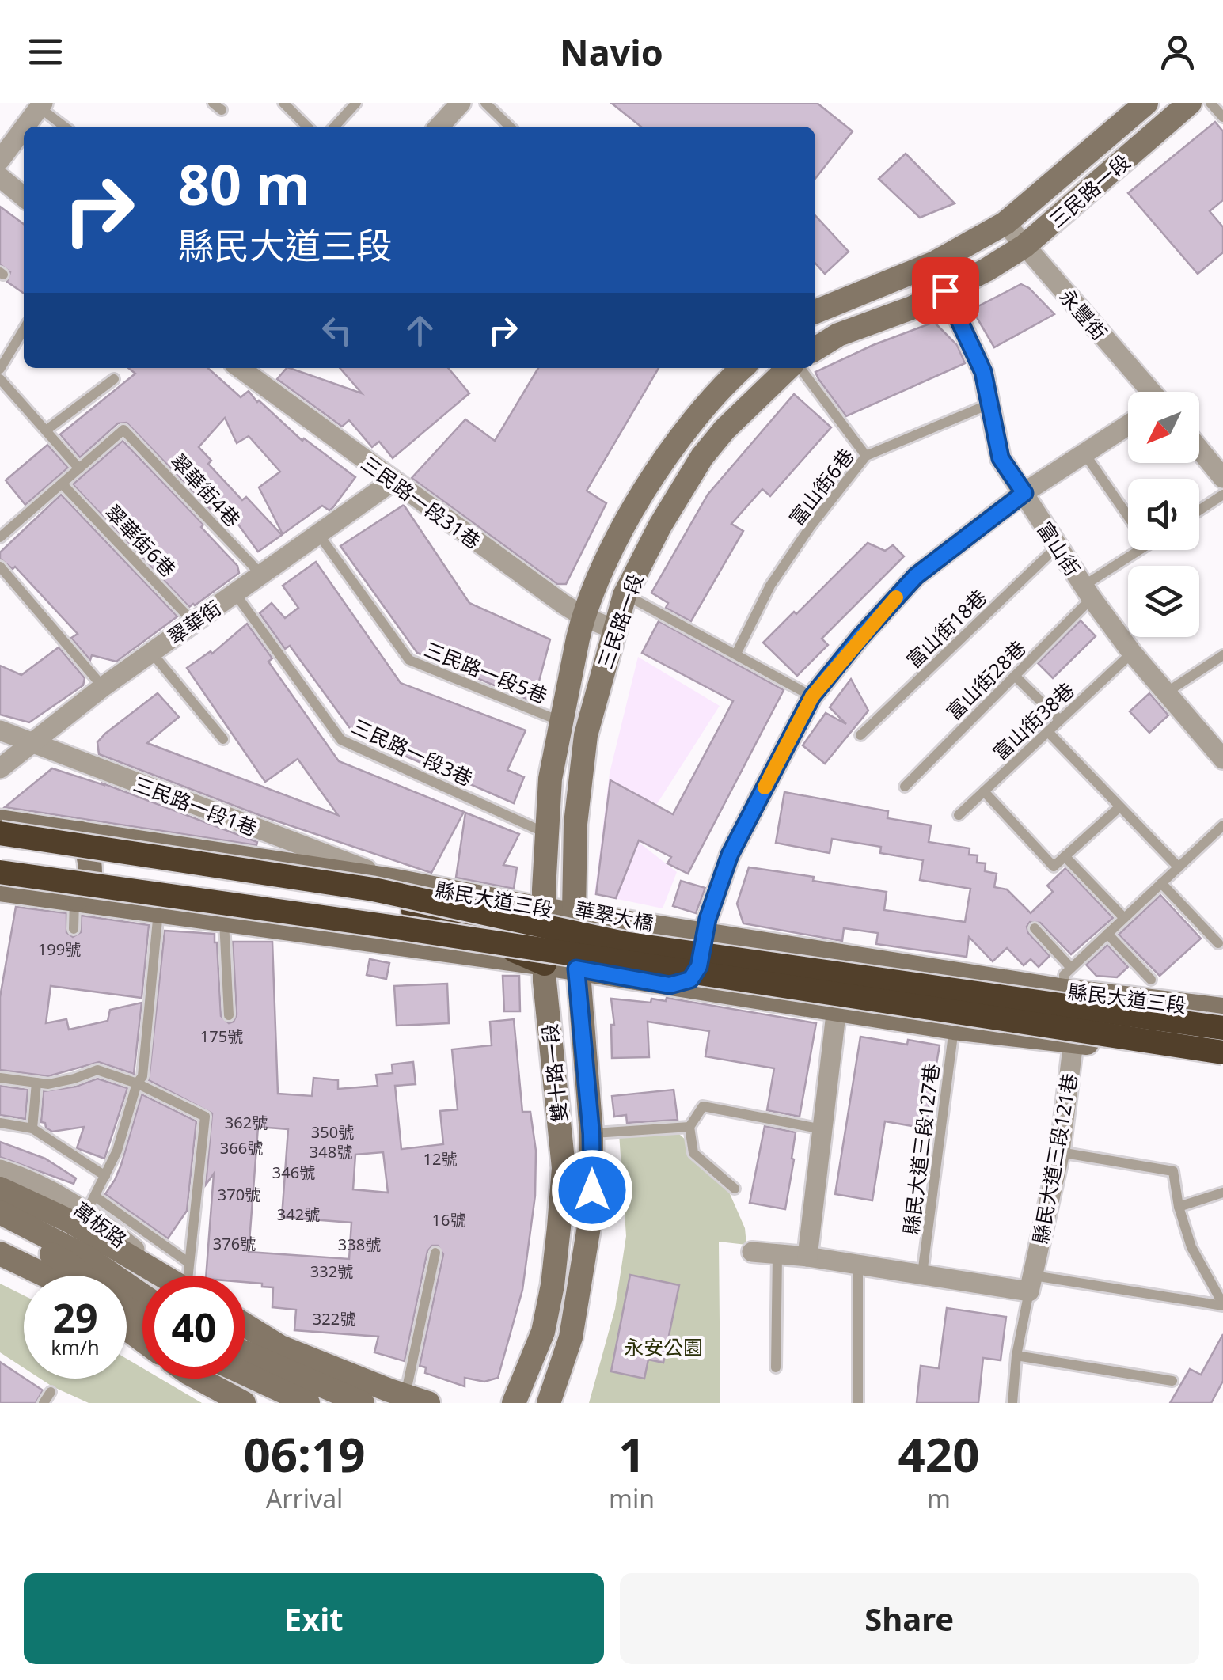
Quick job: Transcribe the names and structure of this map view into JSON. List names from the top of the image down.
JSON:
{
  "streets": {
    "highway": ["華翠大橋"],
    "street": [
      "三民路一段",
      "永豐街",
      "三民路一段31巷",
      "富山街",
      "翠華街",
      "三民路一段1巷",
      "縣民大道三段",
      "雙十路一段",
      "縣民大道三段121巷",
      "萬板路"
    ],
    "lane": [
      "富山街6巷",
      "翠華街4巷",
      "翠華街6巷",
      "富山街18巷",
      "三民路一段5巷",
      "富山街28巷",
      "富山街38巷",
      "三民路一段3巷",
      "縣民大道三段127巷"
    ]
  },
  "crossings": [
    ["三民路一段", "永豐街"],
    ["三民路一段", "三民路一段31巷"],
    ["三民路一段", "富山街"],
    ["三民路一段", "三民路一段5巷"],
    ["三民路一段", "三民路一段3巷"],
    ["三民路一段", "縣民大道三段"],
    ["三民路一段", "雙十路一段"],
    ["富山街6巷", "富山街"],
    ["翠華街4巷", "翠華街"],
    ["三民路一段31巷", "翠華街"],
    ["翠華街6巷", "翠華街"],
    ["富山街", "富山街18巷"],
    ["富山街", "富山街28巷"],
    ["富山街", "富山街38巷"],
    ["翠華街", "三民路一段5巷"],
    ["翠華街", "三民路一段3巷"],
    ["翠華街", "三民路一段1巷"],
    ["三民路一段1巷", "縣民大道三段"],
    ["縣民大道三段", "雙十路一段"],
    ["縣民大道三段", "縣民大道三段121巷"]
  ],
  "parks": ["永安公園"],
  "house_numbers": [
    "199號",
    "175號",
    "362號",
    "350號",
    "366號",
    "348號",
    "12號",
    "346號",
    "370號",
    "342號",
    "16號",
    "376號",
    "338號",
    "332號",
    "322號"
  ],
  "north": "bottom left",
  "page": {
    "header": "Navio",
    "turn": ["80 m", "縣民大道三段"],
    "speed": "29 km/h",
    "limit": "40",
    "eta": [
      "06:19",
      "Arrival",
      "1",
      "min",
      "420",
      "m"
    ],
    "buttons": ["Exit", "Share"]
  }
}
